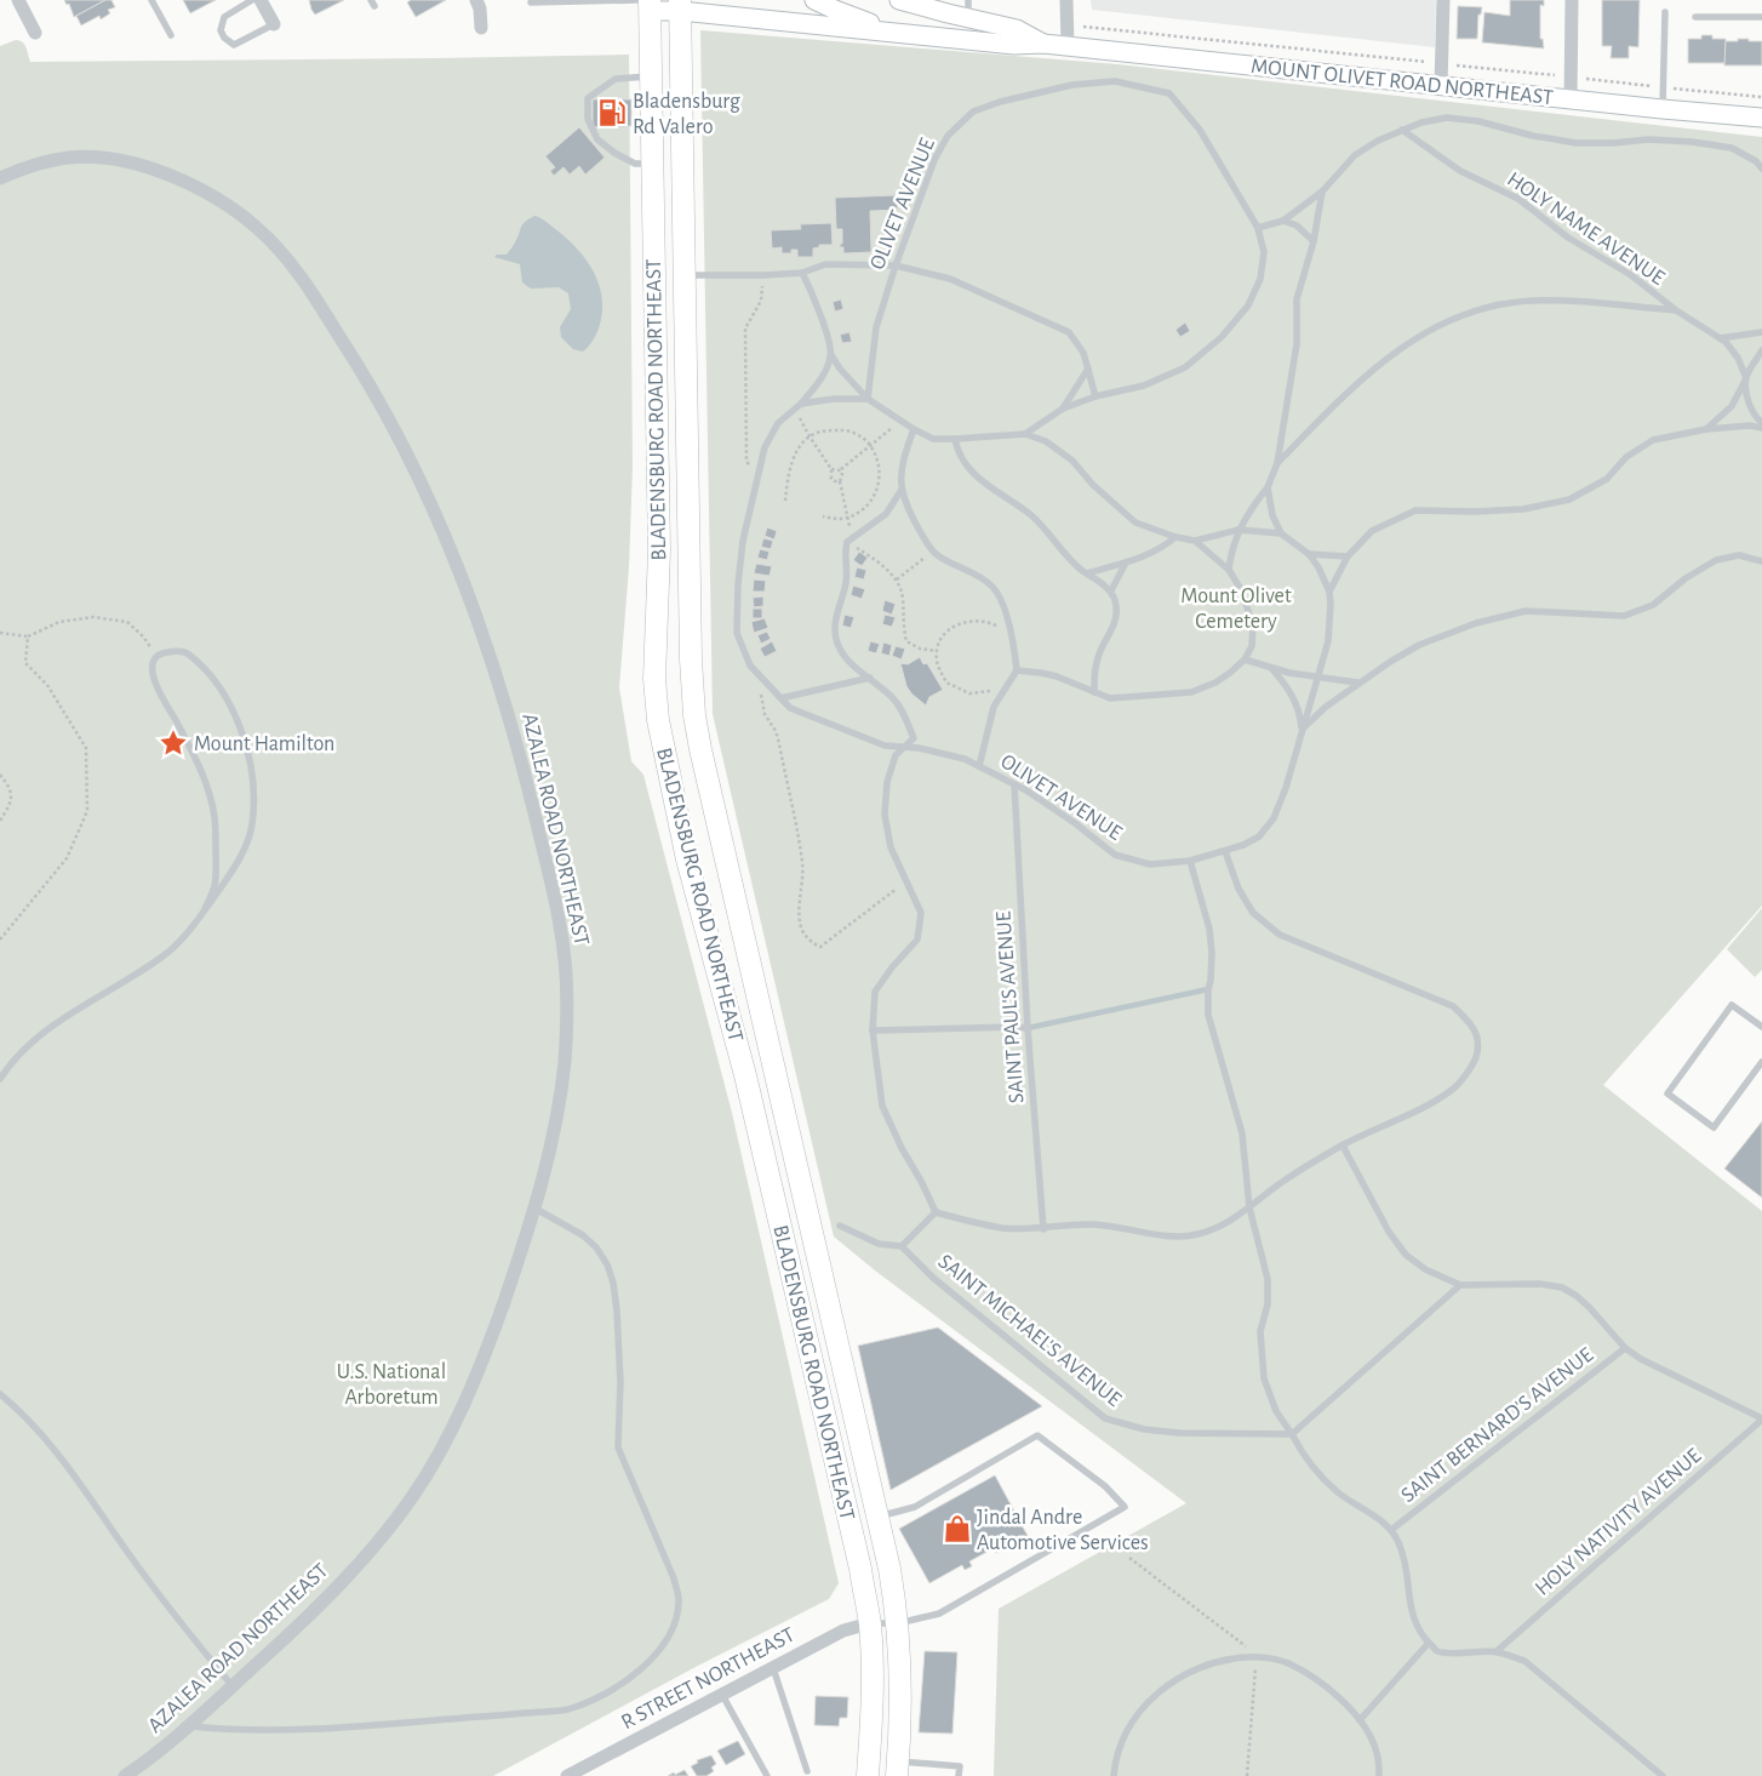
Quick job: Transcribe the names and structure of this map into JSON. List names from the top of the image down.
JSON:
{
  "streets": {
    "main road": ["MOUNT OLIVET ROAD NORTHEAST", "BLADENSBURG ROAD NORTHEAST"],
    "street": ["AZALEA ROAD NORTHEAST", "R STREET NORTHEAST"],
    "lane": [
      "OLIVET AVENUE",
      "HOLY NAME AVENUE",
      "SAINT PAUL'S AVENUE",
      "SAINT MICHAEL'S AVENUE",
      "SAINT BERNARD'S AVENUE",
      "HOLY NATIVITY AVENUE"
    ]
  },
  "crossings": [
    ["MOUNT OLIVET ROAD NORTHEAST", "BLADENSBURG ROAD NORTHEAST"],
    ["OLIVET AVENUE", "SAINT PAUL'S AVENUE"],
    ["BLADENSBURG ROAD NORTHEAST", "R STREET NORTHEAST"]
  ],
  "parks": ["Mount Olivet Cemetery", "U.S. National Arboretum"],
  "places": {
    "fuel station": ["Bladensburg Rd Valero"],
    "place": ["Mount Hamilton"],
    "shop": ["Jindal Andre Automotive Services"]
  }
}
